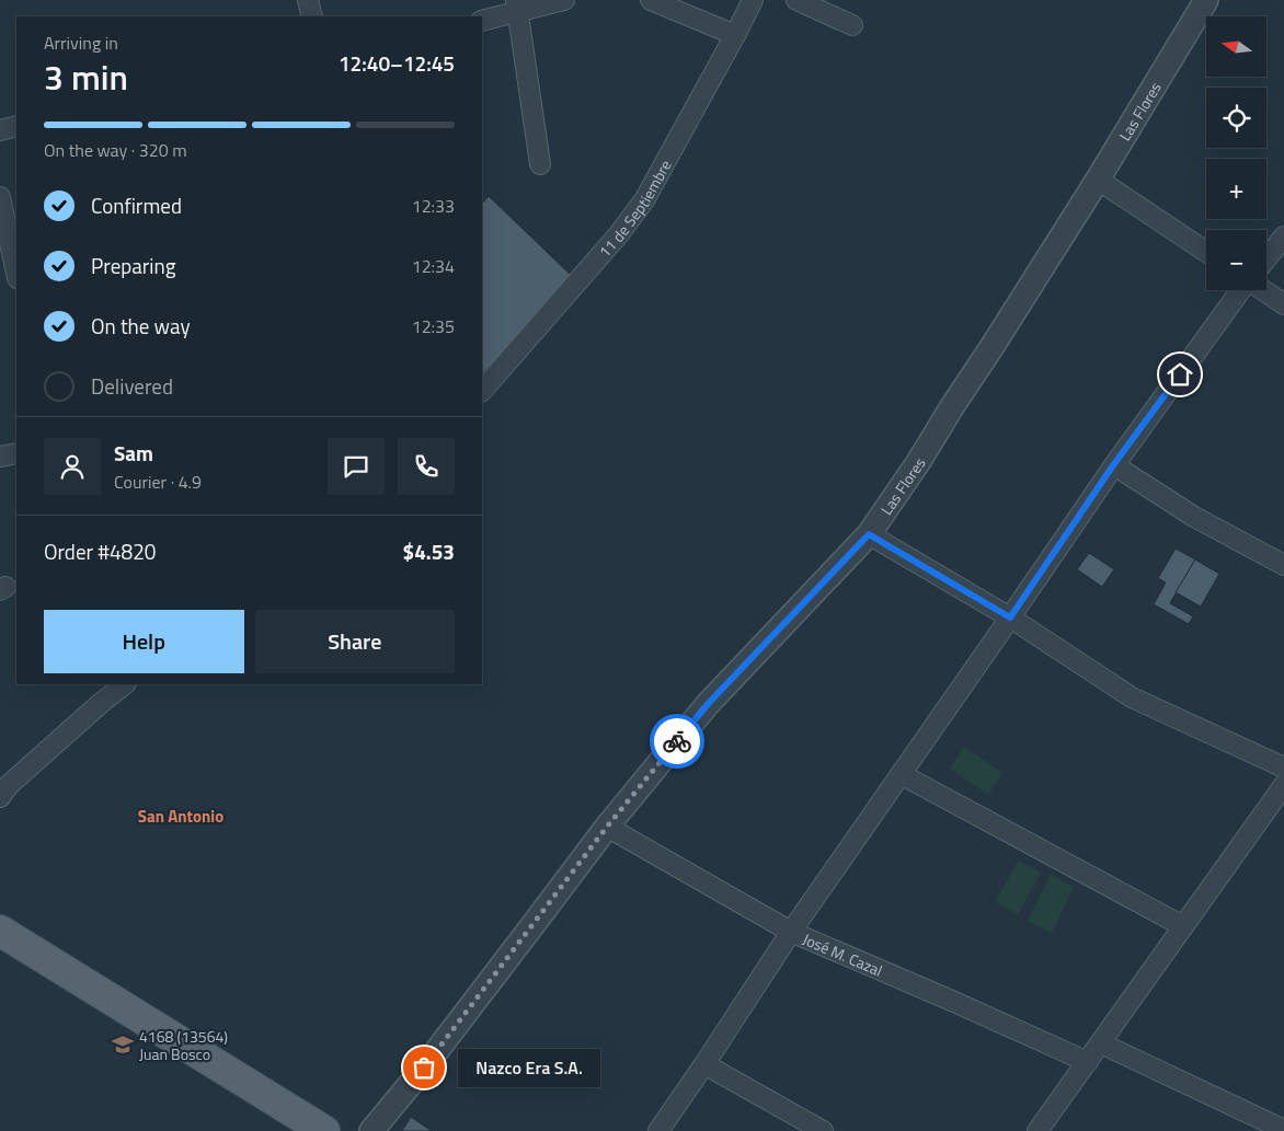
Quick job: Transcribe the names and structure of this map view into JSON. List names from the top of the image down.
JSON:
{
  "streets": {
    "street": ["Las Flores", "11 de Septiembre", "José M. Cazal"]
  },
  "crossings": [
    ["Las Flores", "José M. Cazal"]
  ],
  "districts": ["San Antonio"],
  "places": {
    "school or university": ["4168 (13564) Juan Bosco"],
    "other": ["Nazco Era S.A."]
  },
  "north": "left",
  "page": {
    "map_buttons": ["+", "−"],
    "heading": ["3 min", "Arriving in", "12:40–12:45"],
    "panel": [
      "Sam",
      "Courier · 4.9",
      "Order #4820",
      "$4.53"
    ],
    "bar": "On the way · 320 m",
    "list": [
      ["Confirmed", "12:33"],
      ["Preparing", "12:34"],
      ["On the way", "12:35"],
      "Delivered"
    ],
    "buttons": ["Help", "Share"],
    "bubble": "Nazco Era S.A."
  }
}
